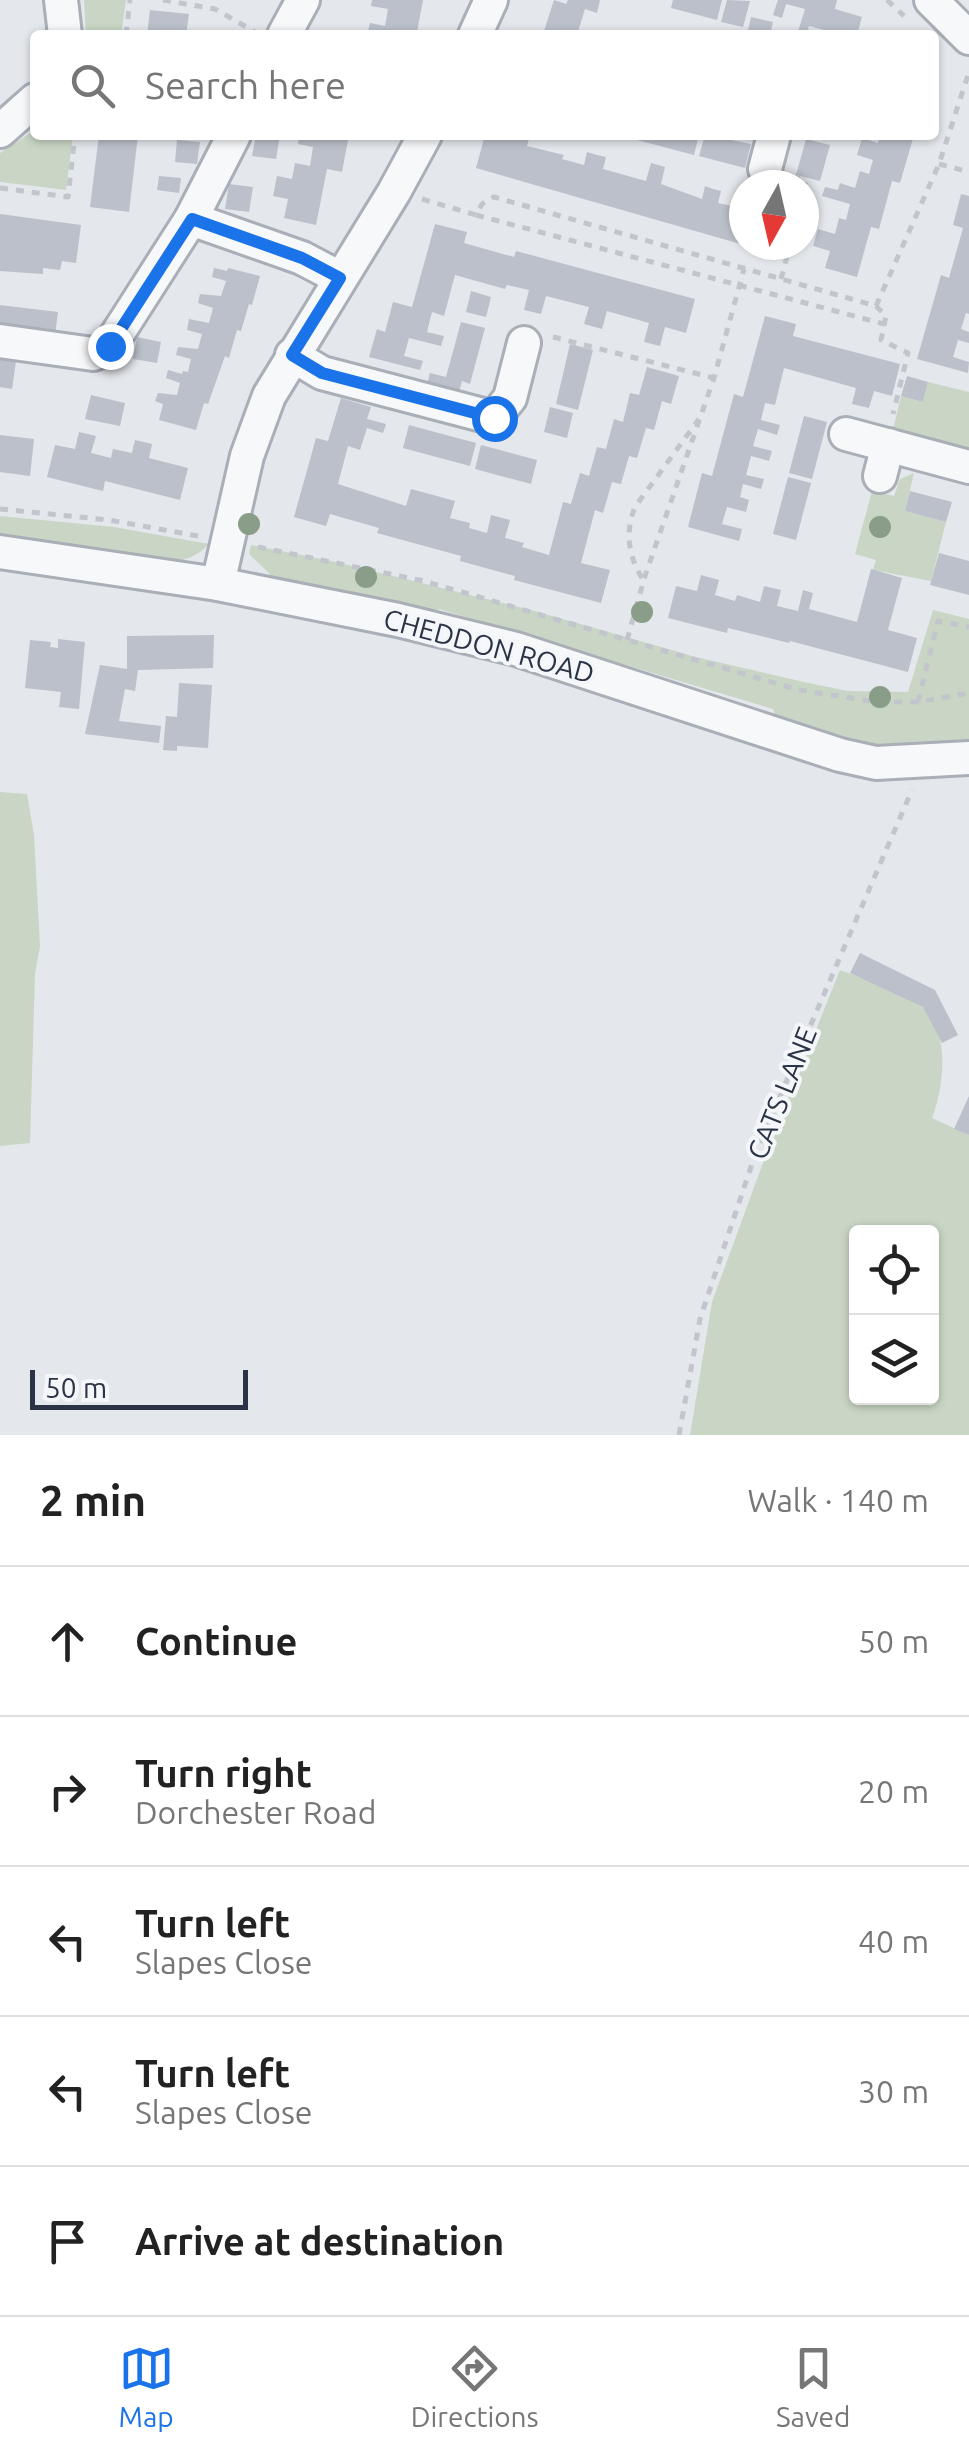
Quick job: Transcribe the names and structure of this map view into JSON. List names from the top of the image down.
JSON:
{
  "streets": {
    "street": ["CHEDDON ROAD"],
    "path": ["CATS LANE"]
  },
  "crossings": [
    ["CHEDDON ROAD", "CATS LANE"]
  ],
  "scale_bar": "50 m",
  "north": "bottom",
  "page": {
    "search": "Search here",
    "scale": "50 m",
    "heading": ["2 min", "Walk · 140 m"],
    "list": [
      ["Continue", "50 m"],
      ["Turn right", "Dorchester Road", "20 m"],
      ["Turn left", "Slapes Close", "40 m"],
      ["Turn left", "Slapes Close", "30 m"],
      "Arrive at destination"
    ],
    "nav": ["Map", "Directions", "Saved"]
  }
}
